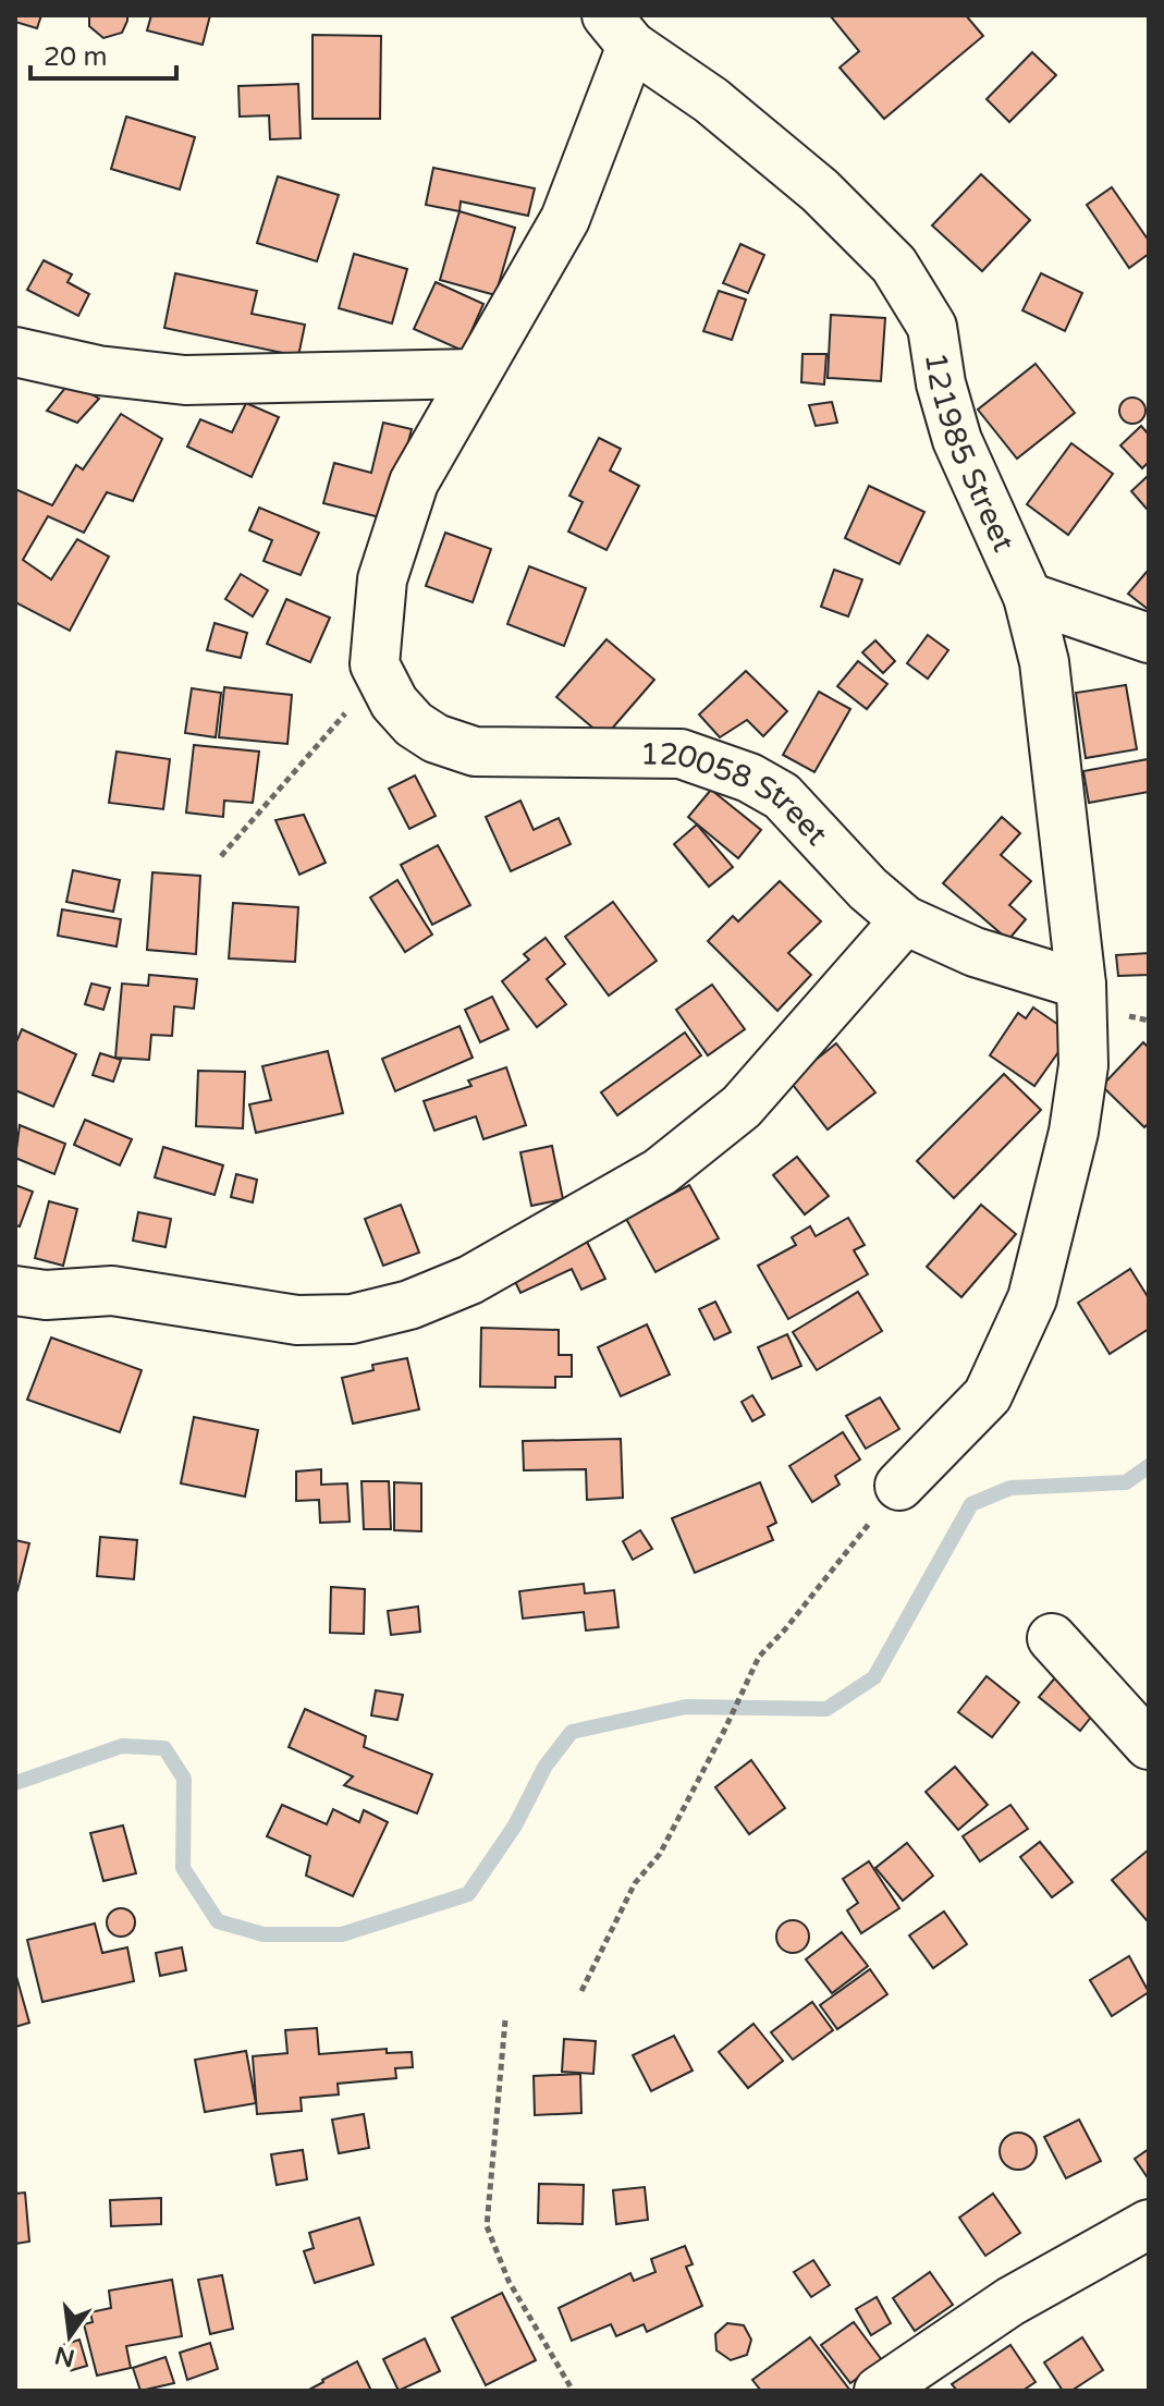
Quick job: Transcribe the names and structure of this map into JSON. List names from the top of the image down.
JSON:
{
  "streets": {
    "street": ["121985 Street", "120058 Street"]
  },
  "crossings": [
    ["121985 Street", "120058 Street"]
  ],
  "scale_bar": "20 m",
  "north": "bottom"
}
